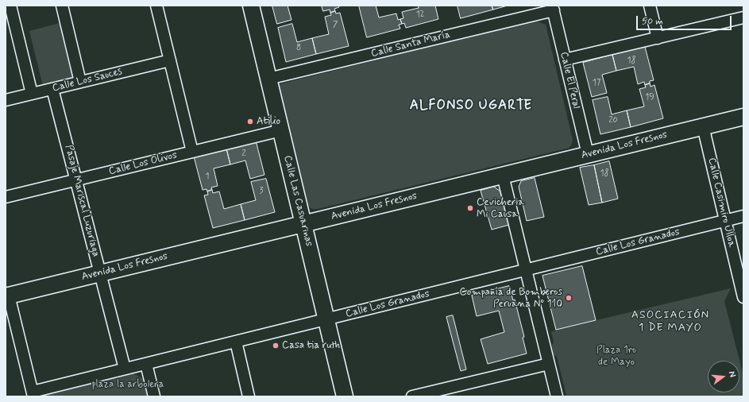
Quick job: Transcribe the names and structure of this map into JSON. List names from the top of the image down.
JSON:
{
  "streets": {
    "street": [
      "Calle Santa María",
      "Calle Los Sauces",
      "Calle El Peral",
      "Avenida Los Fresnos",
      "Calle Los Olivos",
      "Pasaje Mariscal Luzuriaga",
      "Calle Las Casuarinas",
      "Calle Casimiro Ulloa",
      "Calle Los Granados"
    ]
  },
  "crossings": [
    ["Calle Santa María", "Calle El Peral"],
    ["Calle Santa María", "Calle Las Casuarinas"],
    ["Calle Los Sauces", "Pasaje Mariscal Luzuriaga"],
    ["Calle El Peral", "Avenida Los Fresnos"],
    ["Avenida Los Fresnos", "Pasaje Mariscal Luzuriaga"],
    ["Avenida Los Fresnos", "Calle Las Casuarinas"],
    ["Avenida Los Fresnos", "Calle Casimiro Ulloa"],
    ["Calle Los Olivos", "Pasaje Mariscal Luzuriaga"],
    ["Calle Los Olivos", "Calle Las Casuarinas"],
    ["Pasaje Mariscal Luzuriaga", "Calle Los Granados"],
    ["Calle Las Casuarinas", "Calle Los Granados"],
    ["Calle Casimiro Ulloa", "Calle Los Granados"]
  ],
  "districts": ["ALFONSO UGARTE", "ASOCIACIÓN 1 DE MAYO"],
  "parks": ["Plaza 1ro de Mayo", "plaza la arbolera"],
  "places": [
    "Atilio",
    "Cevicheria Mi Causa",
    "Compañía de Bomberos Peruana Nº 110",
    "Casa tia ruth"
  ],
  "house_numbers": [
    "12",
    "7",
    "8",
    "18",
    "17",
    "19",
    "20",
    "2",
    "18",
    "1",
    "3"
  ],
  "scale_bar": "50 m",
  "north": "right"
}
